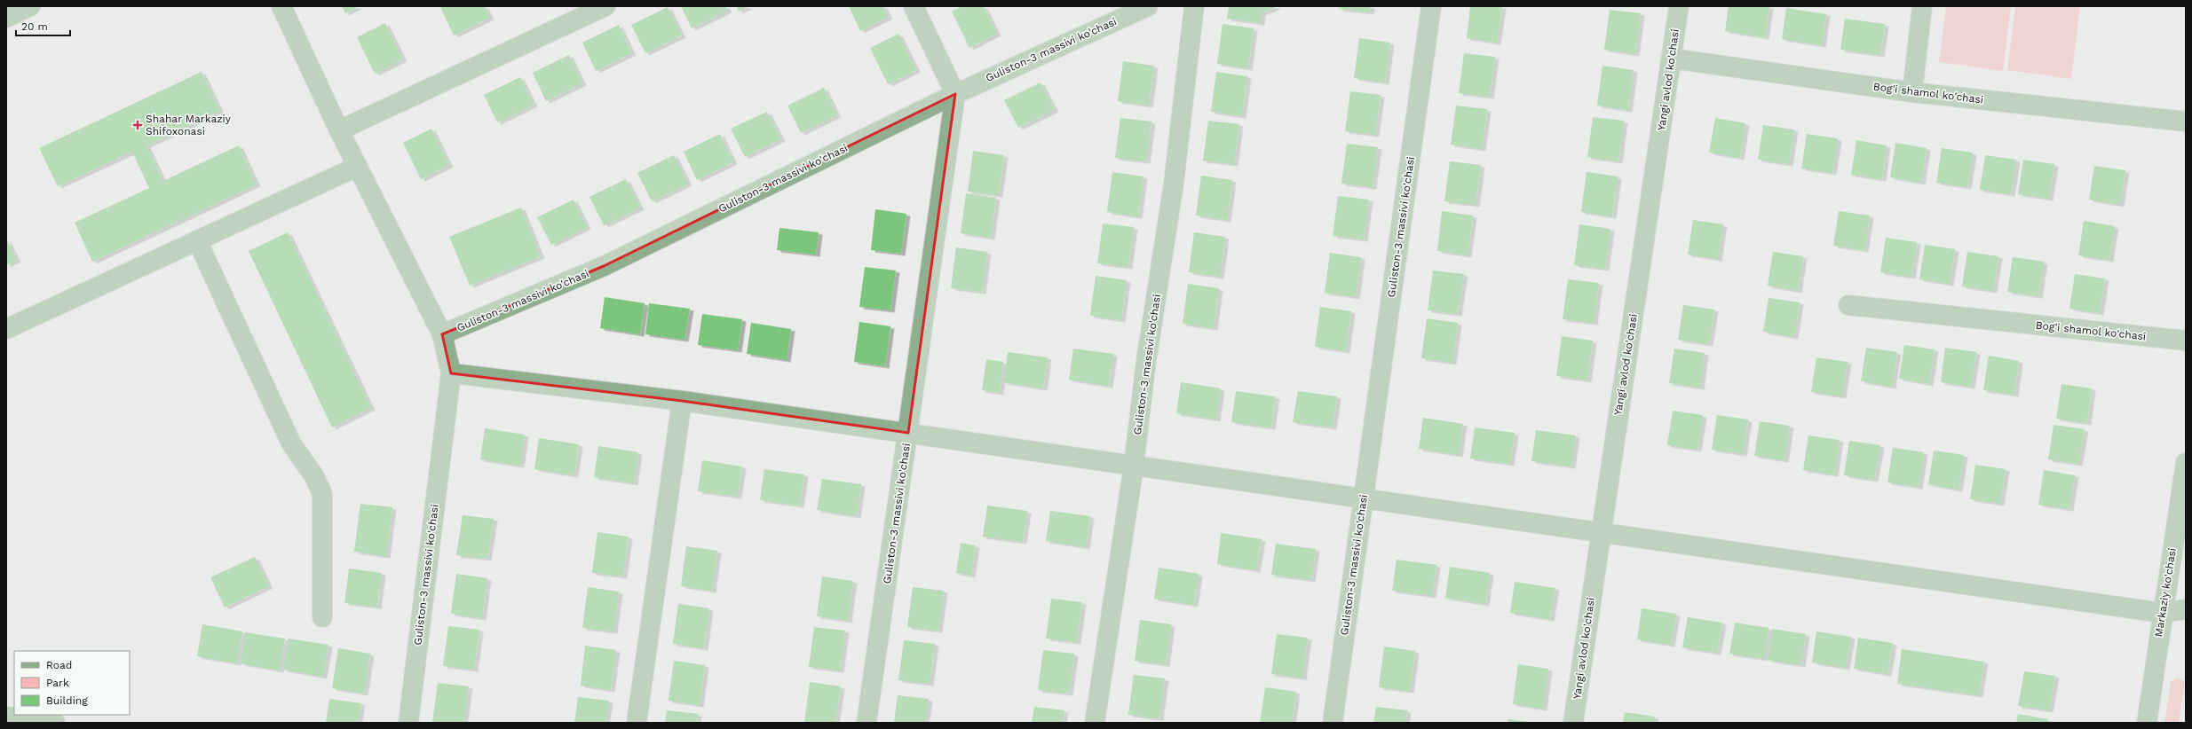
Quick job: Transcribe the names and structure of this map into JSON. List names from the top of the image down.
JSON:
{
  "streets": {
    "street": [
      "Guliston-3 massivi ko'chasi",
      "Yangi avlod ko'chasi",
      "Bog'i shamol ko'chasi",
      "Markaziy ko'chasi"
    ]
  },
  "crossings": [
    ["Yangi avlod ko'chasi", "Bog'i shamol ko'chasi"]
  ],
  "places": {
    "health": ["Shahar Markaziy Shifoxonasi"]
  },
  "legend": ["Road", "Park", "Building"],
  "scale_bar": "20 m"
}
